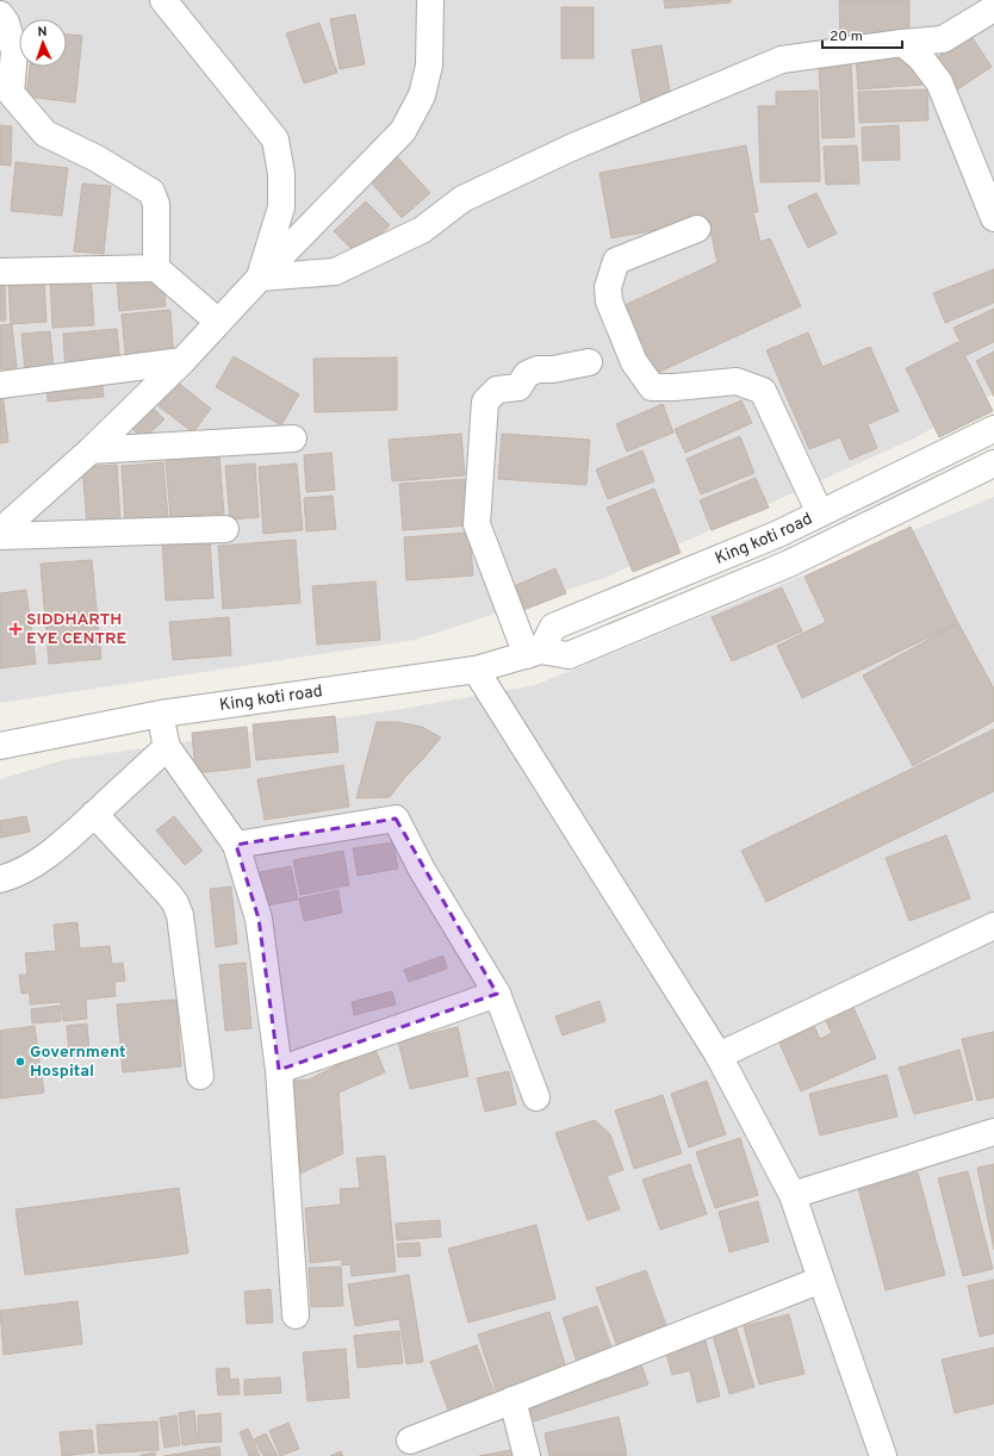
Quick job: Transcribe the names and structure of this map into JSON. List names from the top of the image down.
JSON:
{
  "streets": {
    "street": ["King koti road"]
  },
  "places": {
    "health": ["SIDDHARTH EYE CENTRE"],
    "other": ["Government Hospital"]
  },
  "scale_bar": "20 m",
  "north": "top"
}
